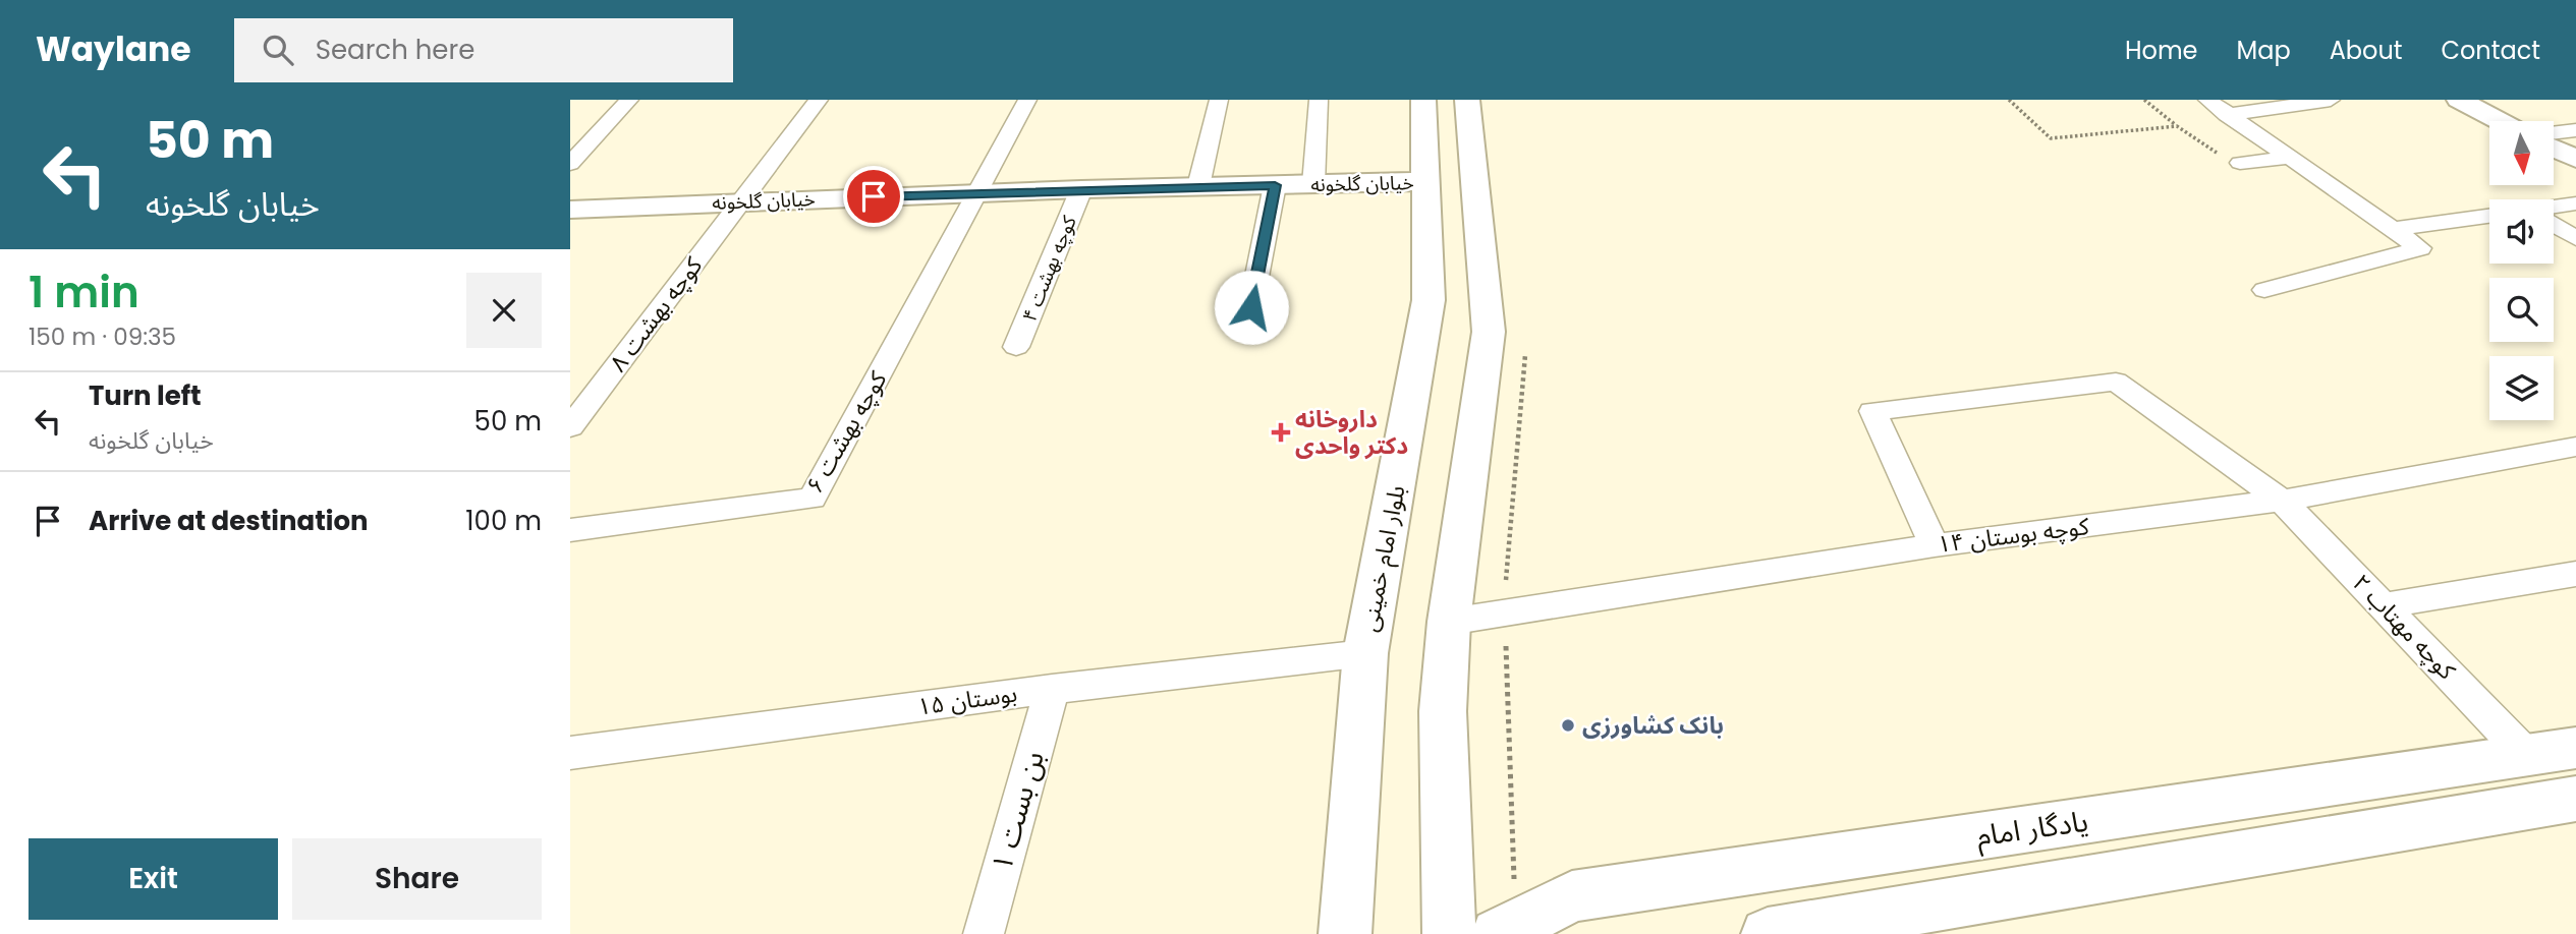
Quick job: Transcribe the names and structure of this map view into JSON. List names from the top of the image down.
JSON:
{
  "streets": {
    "street": [
      "خیابان گلخونه",
      "کوچه بهشت ۴",
      "کوچه بهشت ۸",
      "کوچه بهشت ۶",
      "کوچه بوستان ۱۴",
      "بلوار امام خمینی",
      "کوچه مهتاب ۲",
      "بوستان ۱۵",
      "بن بست ۱",
      "یادگار امام"
    ]
  },
  "crossings": [
    ["خیابان گلخونه", "کوچه بهشت ۴"],
    ["خیابان گلخونه", "کوچه بهشت ۸"],
    ["خیابان گلخونه", "کوچه بهشت ۶"],
    ["خیابان گلخونه", "بلوار امام خمینی"],
    ["کوچه بوستان ۱۴", "کوچه مهتاب ۲"],
    ["بلوار امام خمینی", "بوستان ۱۵"],
    ["کوچه مهتاب ۲", "یادگار امام"],
    ["بوستان ۱۵", "بن بست ۱"]
  ],
  "places": {
    "health": ["داروخانه دکتر واحدی"],
    "other": ["بانک کشاورزی"]
  },
  "north": "bottom",
  "page": {
    "header": "Waylane",
    "search": "Search here",
    "nav": [
      "Home",
      "Map",
      "About",
      "Contact"
    ],
    "turn": ["50 m", "خیابان گلخونه"],
    "heading": ["1 min", "150 m · 09:35"],
    "list": [
      {
        "name": "Turn left",
        "note": "خیابان گلخونه",
        "value": "50 m"
      },
      {
        "name": "Arrive at destination",
        "value": "100 m"
      }
    ],
    "buttons": ["Exit", "Share"]
  }
}
